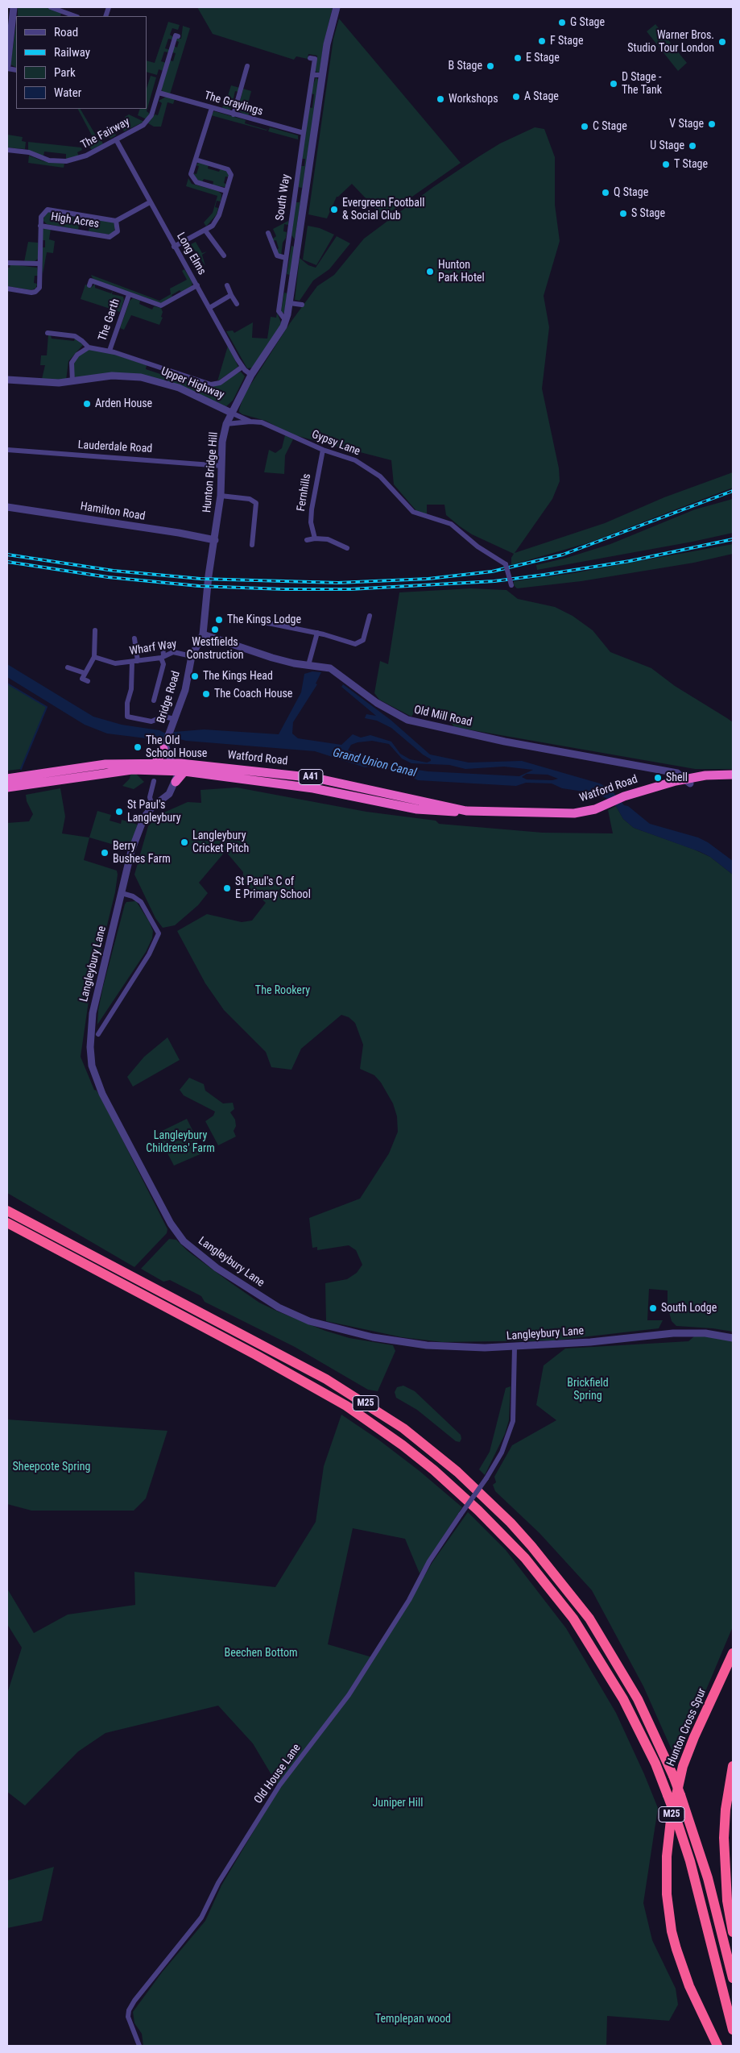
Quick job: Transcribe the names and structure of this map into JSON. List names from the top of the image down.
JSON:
{
  "streets": {
    "highway": [
      "Watford Road",
      "A41",
      "M25",
      "Hunton Cross Spur"
    ],
    "street": [
      "The Graylings",
      "The Fairway",
      "South Way",
      "High Acres",
      "Long Elms",
      "The Garth",
      "Upper Highway",
      "Gypsy Lane",
      "Lauderdale Road",
      "Hunton Bridge Hill",
      "Fernhills",
      "Hamilton Road",
      "Wharf Way",
      "Bridge Road",
      "Old Mill Road",
      "Langleybury Lane",
      "Old House Lane"
    ]
  },
  "crossings": [
    ["The Graylings", "The Fairway"],
    ["The Graylings", "South Way"],
    ["The Fairway", "Long Elms"],
    ["South Way", "Hunton Bridge Hill"],
    ["High Acres", "Long Elms"],
    ["Long Elms", "The Garth"],
    ["Long Elms", "Upper Highway"],
    ["Long Elms", "Hunton Bridge Hill"],
    ["The Garth", "Upper Highway"],
    ["Upper Highway", "Gypsy Lane"],
    ["Upper Highway", "Hunton Bridge Hill"],
    ["Gypsy Lane", "Hunton Bridge Hill"],
    ["Gypsy Lane", "Fernhills"],
    ["Lauderdale Road", "Hunton Bridge Hill"],
    ["Hunton Bridge Hill", "Hamilton Road"],
    ["Hunton Bridge Hill", "Bridge Road"],
    ["Hunton Bridge Hill", "Old Mill Road"],
    ["Wharf Way", "Bridge Road"],
    ["Bridge Road", "Old Mill Road"],
    ["Old Mill Road", "Watford Road"],
    ["Old Mill Road", "A41"],
    ["Watford Road", "A41"],
    ["Langleybury Lane", "Old House Lane"]
  ],
  "water": ["Grand Union Canal"],
  "parks": [
    "The Rookery",
    "Langleybury Childrens' Farm",
    "Brickfield Spring",
    "Sheepcote Spring",
    "Beechen Bottom",
    "Juniper Hill",
    "Templepan wood"
  ],
  "places": [
    "G Stage",
    "F Stage",
    "Warner Bros. Studio Tour London",
    "E Stage",
    "B Stage",
    "D Stage - The Tank",
    "A Stage",
    "Workshops",
    "V Stage",
    "C Stage",
    "U Stage",
    "T Stage",
    "Q Stage",
    "Evergreen Football & Social Club",
    "S Stage",
    "Hunton Park Hotel",
    "Arden House",
    "The Kings Lodge",
    "Westfields Construction",
    "The Kings Head",
    "The Coach House",
    "The Old School House",
    "Shell",
    "St Paul's Langleybury",
    "Langleybury Cricket Pitch",
    "Berry Bushes Farm",
    "St Paul's C of E Primary School",
    "South Lodge"
  ],
  "legend": [
    "Road",
    "Railway",
    "Park",
    "Water"
  ]
}
